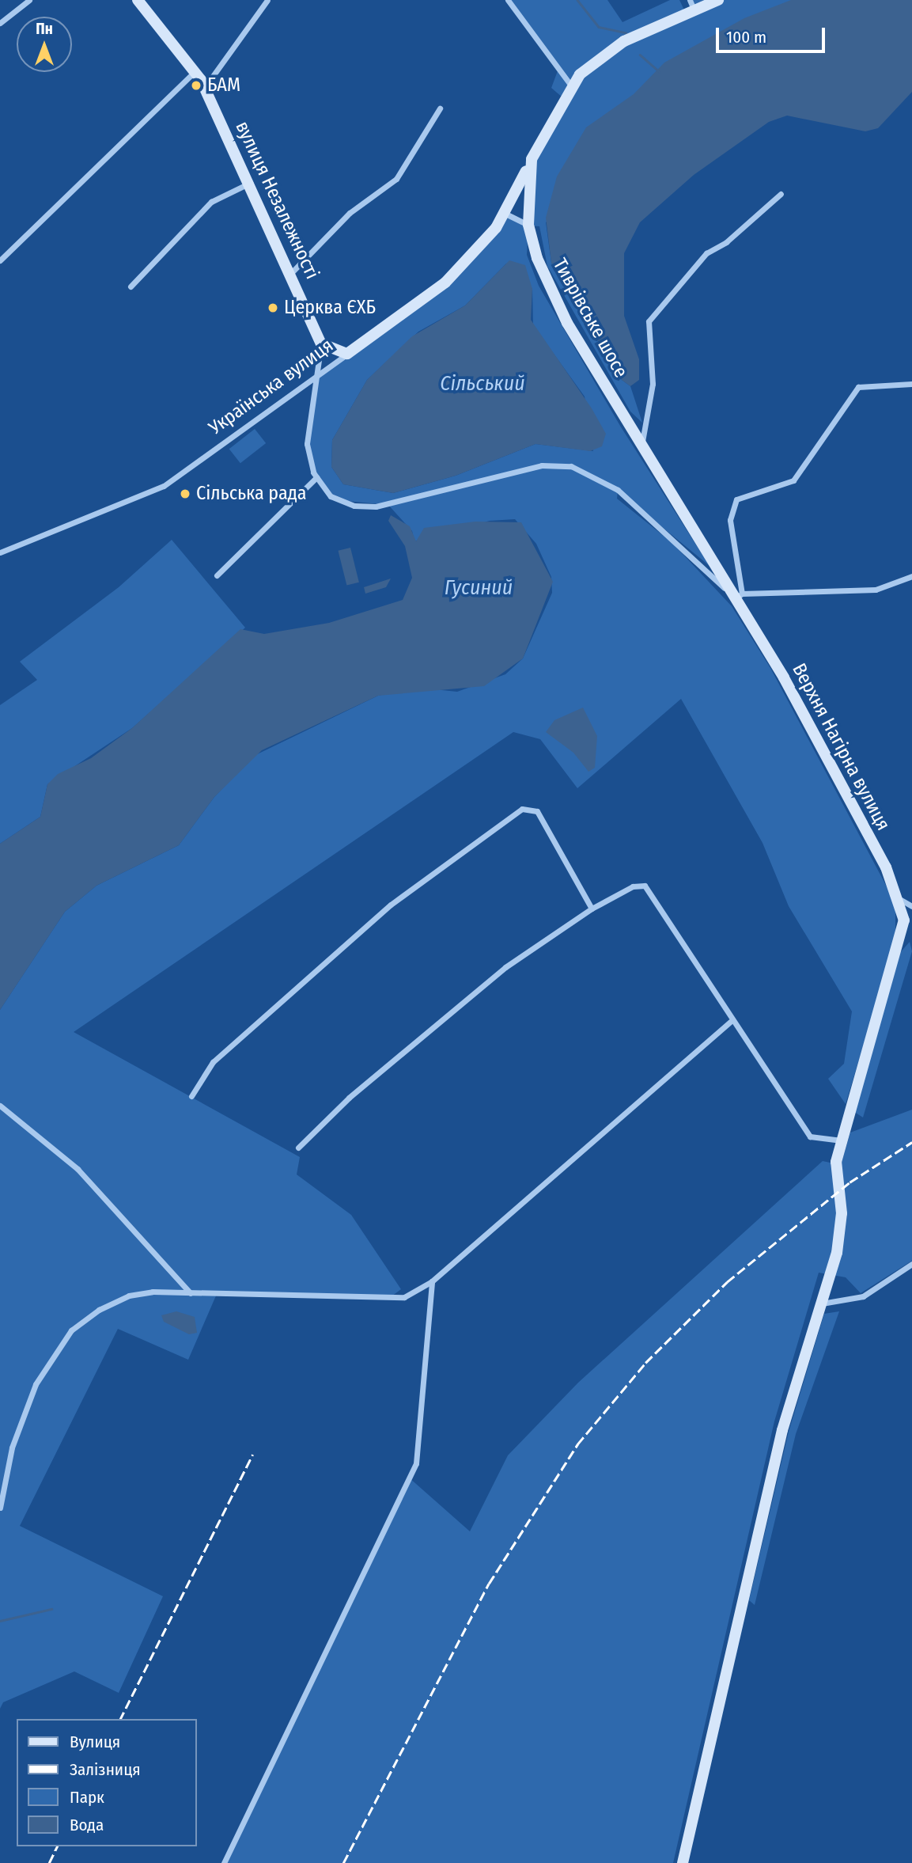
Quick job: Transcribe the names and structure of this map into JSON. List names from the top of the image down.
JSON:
{
  "streets": {
    "main road": [
      "вулиця Незалежності",
      "Тиврівське шосе",
      "Українська вулиця",
      "Верхня Нагірна вулиця"
    ]
  },
  "crossings": [
    ["Тиврівське шосе", "Українська вулиця"],
    ["Тиврівське шосе", "Верхня Нагірна вулиця"]
  ],
  "water": ["Сільський", "Гусиний"],
  "places": ["БАМ", "Церква ЄХБ", "Сільська рада"],
  "legend": [
    "Вулиця",
    "Залізниця",
    "Парк",
    "Вода"
  ],
  "scale_bar": "100 m",
  "north": "top"
}
